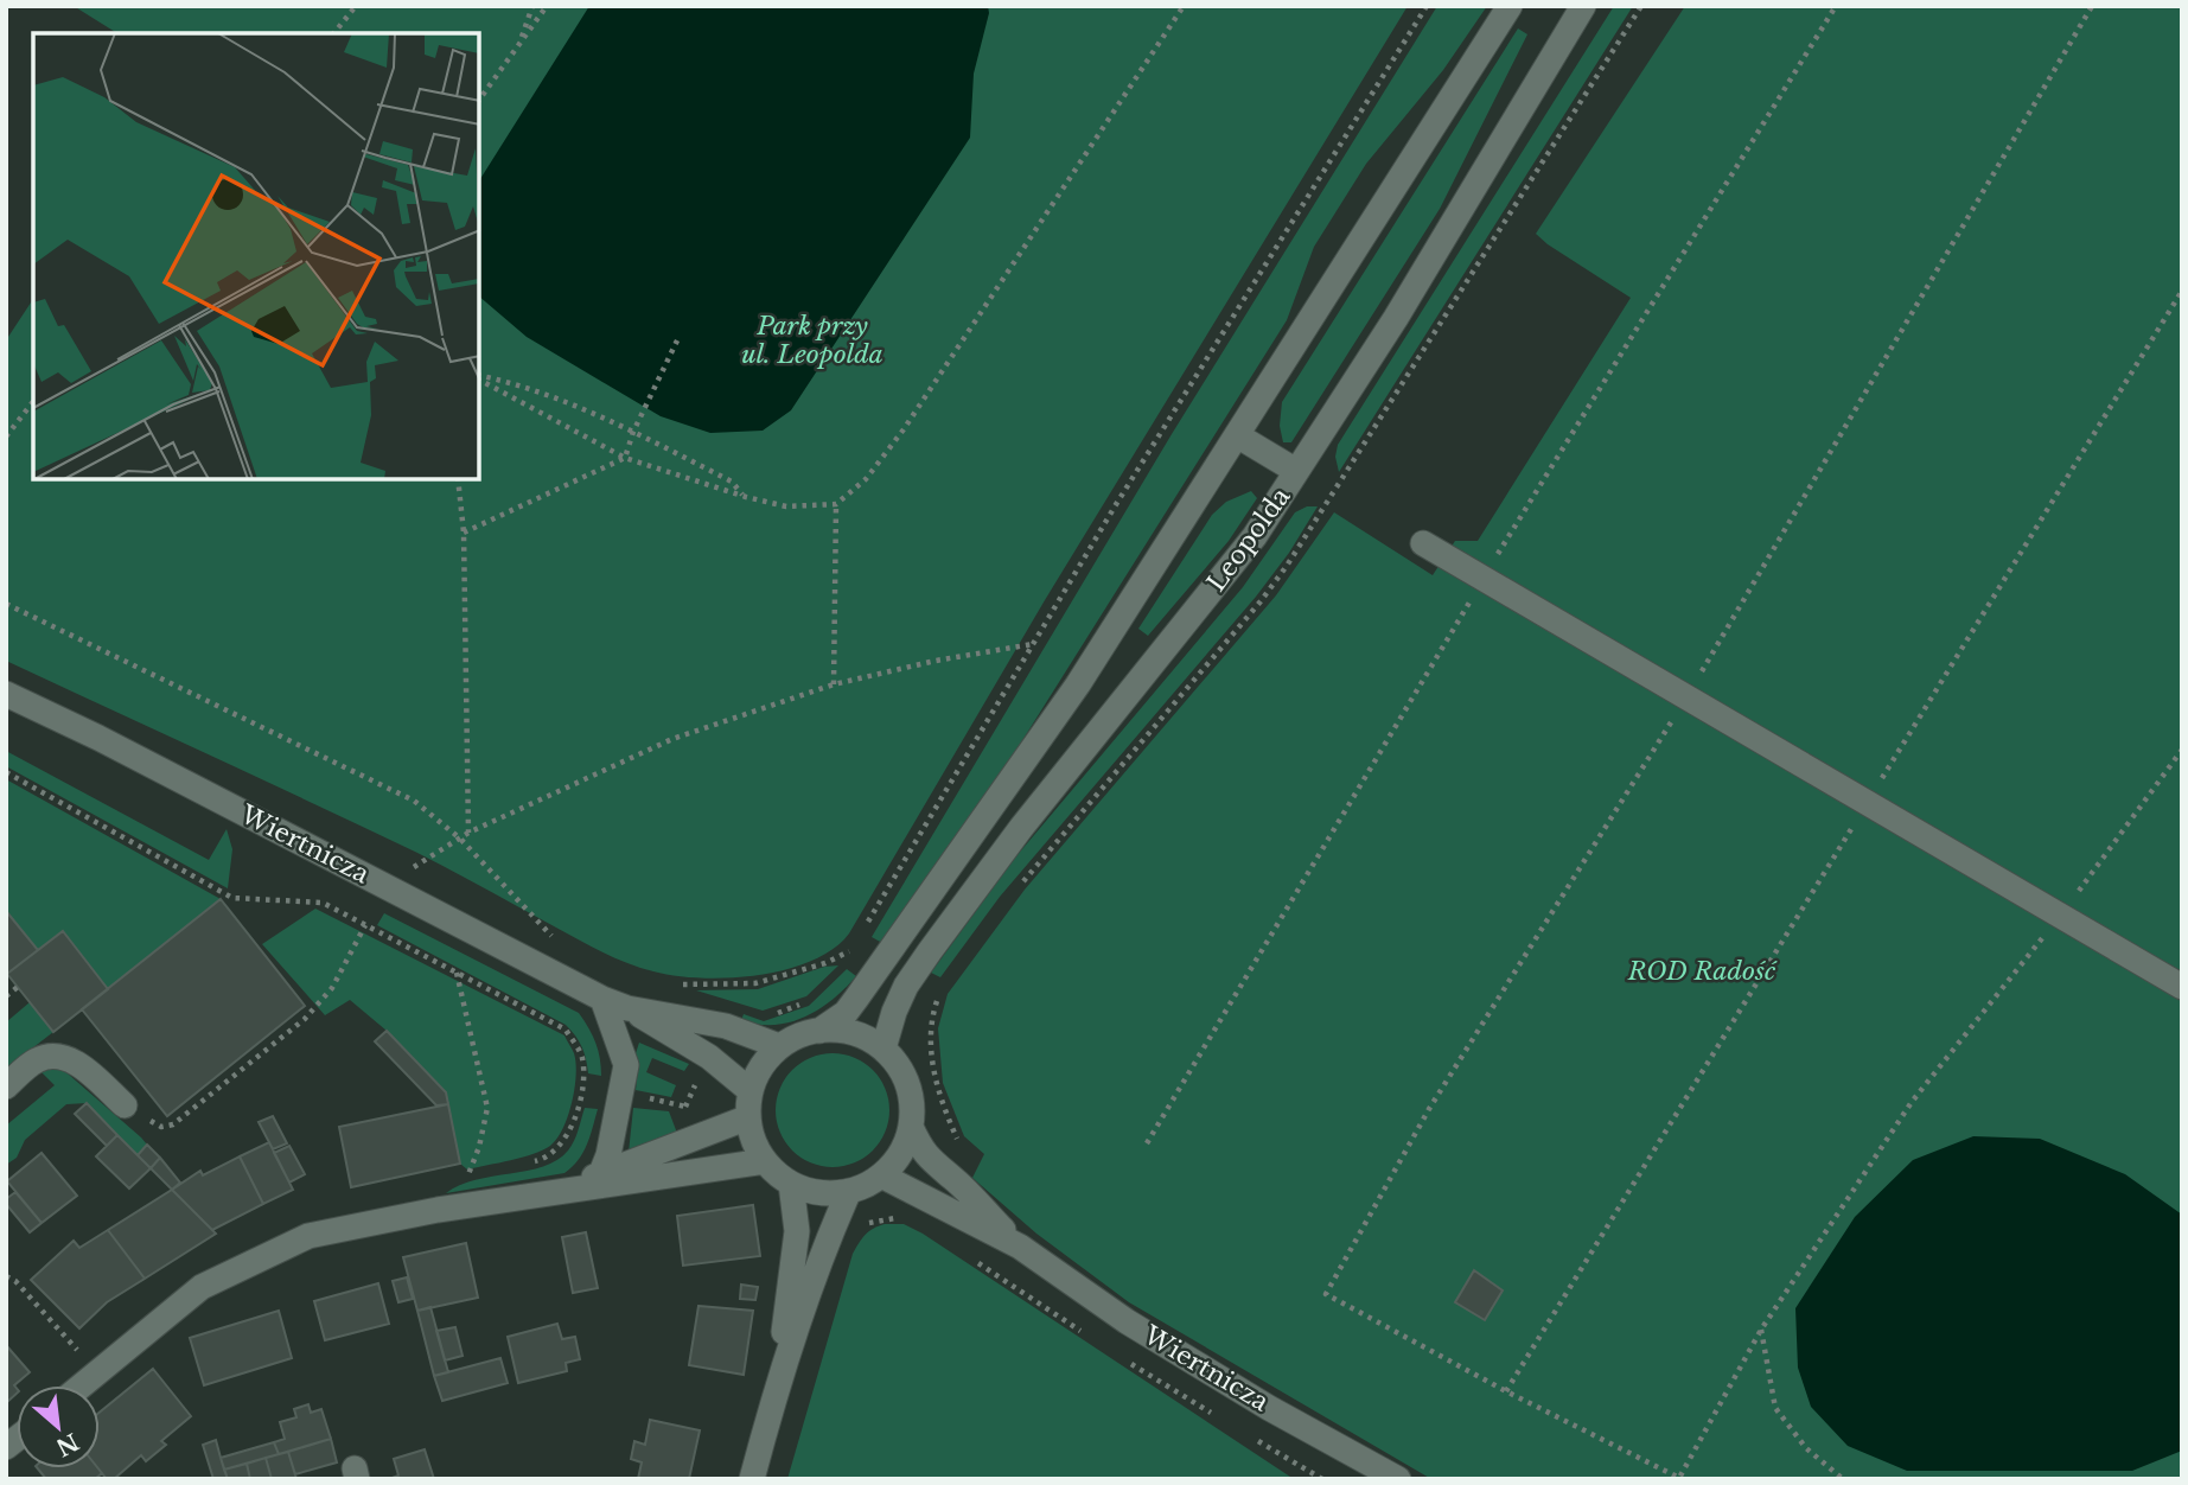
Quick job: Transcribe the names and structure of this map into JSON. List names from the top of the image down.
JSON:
{
  "streets": {
    "street": ["Leopolda", "Wiertnicza"]
  },
  "crossings": [
    ["Leopolda", "Wiertnicza"]
  ],
  "parks": ["Park przy ul. Leopolda", "ROD Radość"],
  "north": "bottom right"
}
